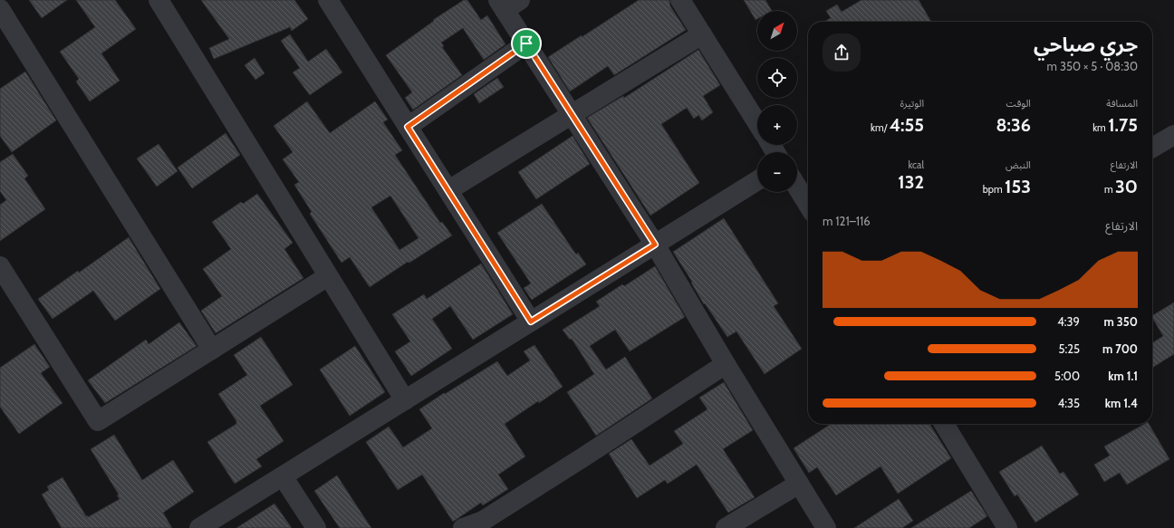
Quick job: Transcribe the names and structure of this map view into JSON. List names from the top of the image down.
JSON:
{
  "north": "top right",
  "page": {
    "map_buttons": ["+", "−"],
    "heading": ["جري صباحي", "08:30 · 5 × 350 m"],
    "stats": [
      ["المسافة", "1.75 km"],
      ["الوقت", "8:36"],
      ["الوتيرة", "4:55 /km"],
      ["الارتفاع", "30 m"],
      ["النبض", "153 bpm"],
      ["kcal", "132"]
    ],
    "chart": ["الارتفاع", "116–121 m"],
    "list": [
      {
        "name": "350 m",
        "note": "4:39"
      },
      {
        "name": "700 m",
        "note": "5:25"
      },
      {
        "name": "1.1 km",
        "note": "5:00"
      },
      {
        "name": "1.4 km",
        "note": "4:35"
      }
    ]
  }
}
